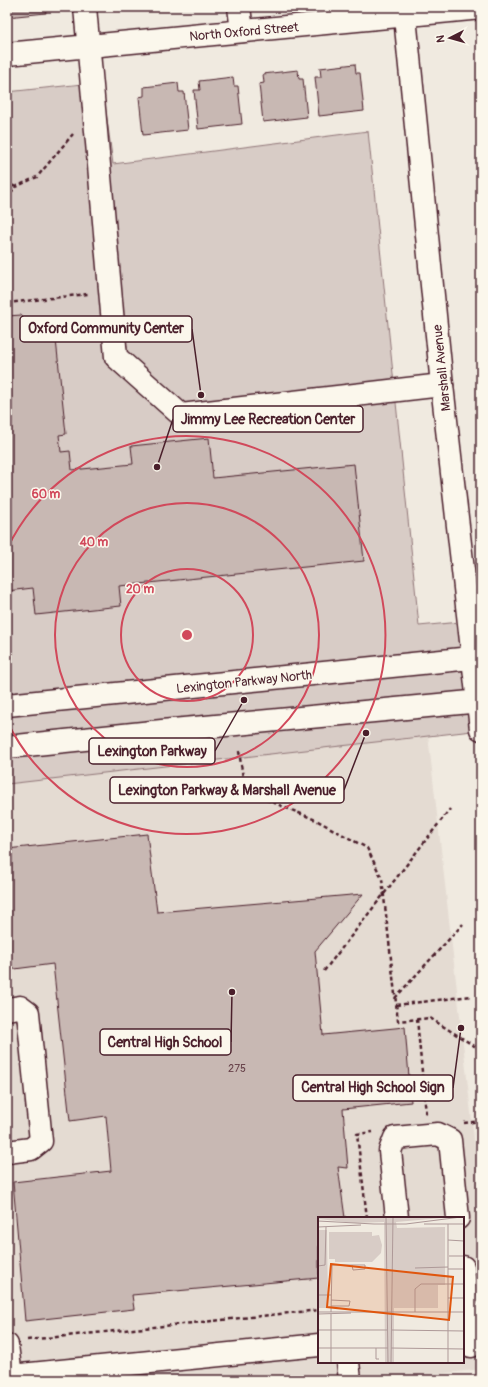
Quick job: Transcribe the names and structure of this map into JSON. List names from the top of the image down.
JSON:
{
  "streets": {
    "street": ["North Oxford Street", "Marshall Avenue", "Lexington Parkway North"]
  },
  "crossings": [
    ["North Oxford Street", "Marshall Avenue"],
    ["Marshall Avenue", "Lexington Parkway North"]
  ],
  "places": [
    "Oxford Community Center",
    "Jimmy Lee Recreation Center",
    "Lexington Parkway",
    "Lexington Parkway & Marshall Avenue",
    "Central High School",
    "Central High School Sign"
  ],
  "house_numbers": ["275"],
  "north": "left",
  "rings": ["60 m", "40 m", "20 m"]
}
